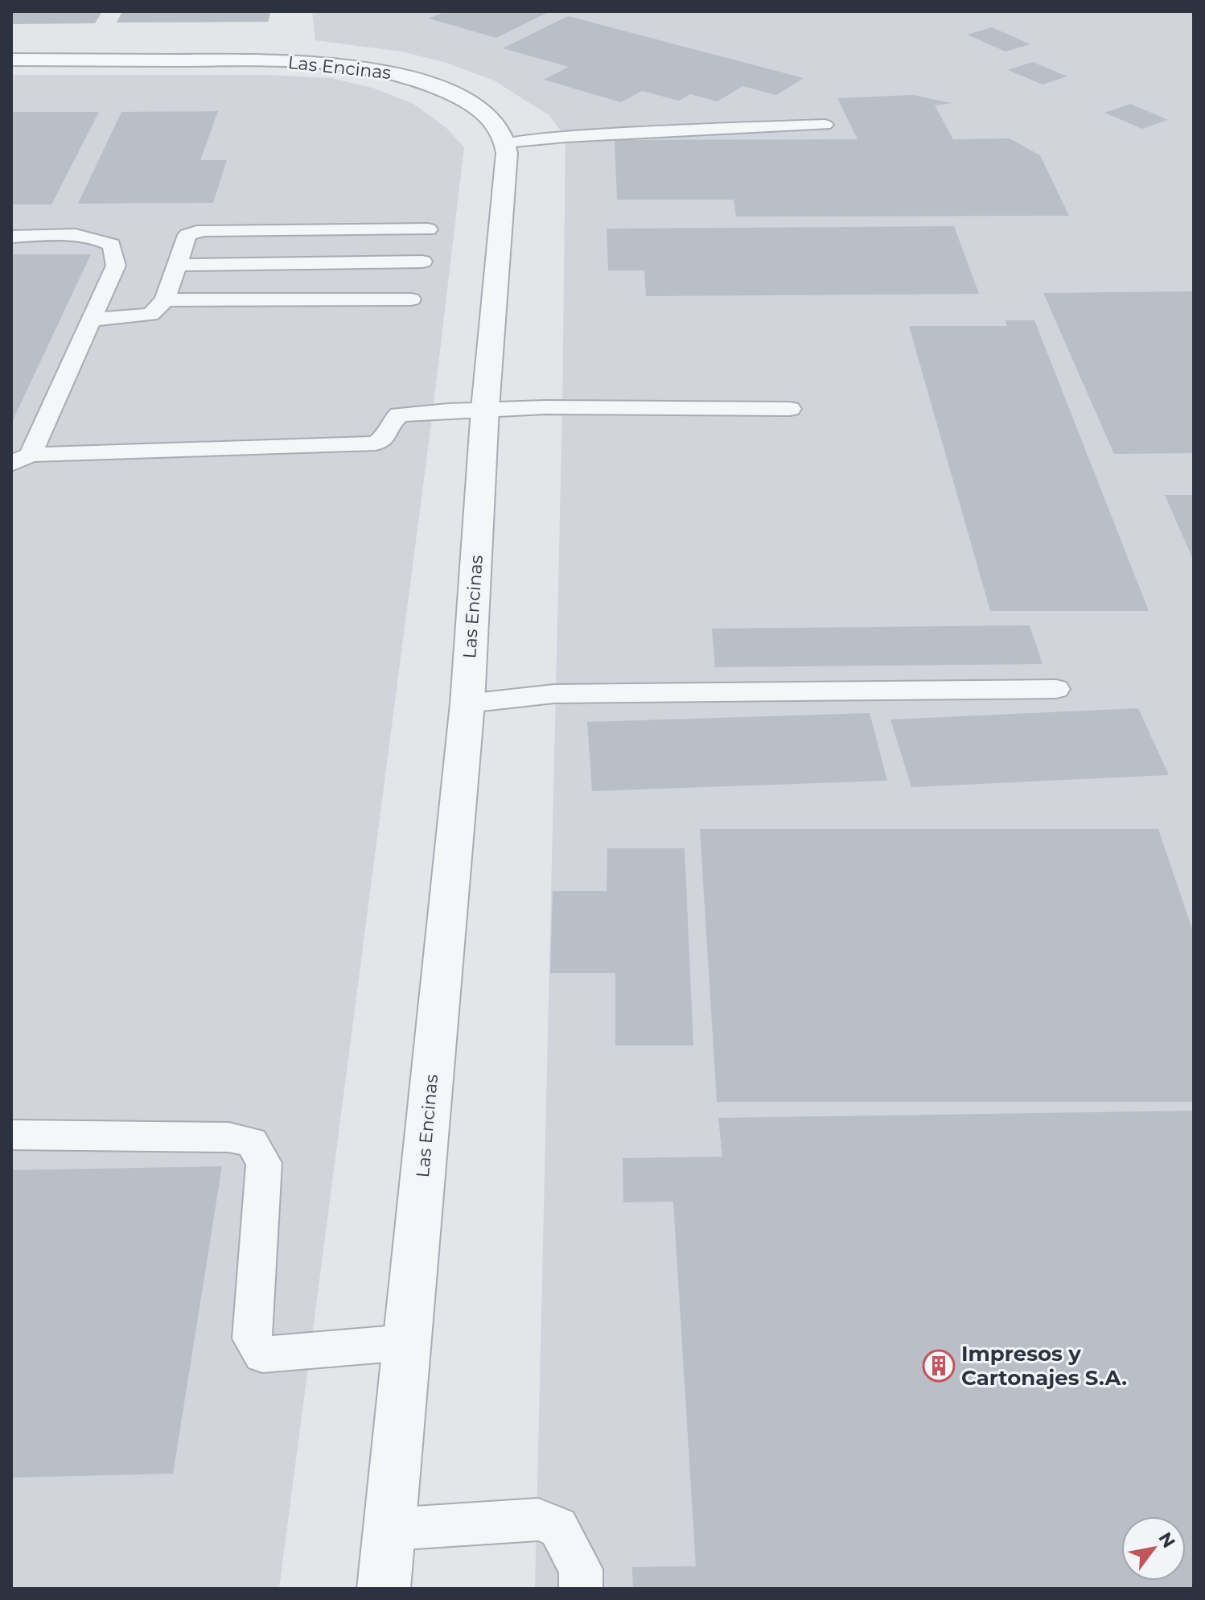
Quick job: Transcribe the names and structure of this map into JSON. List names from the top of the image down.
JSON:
{
  "streets": {
    "street": ["Las Encinas"]
  },
  "places": {
    "building": ["Impresos y Cartonajes S.A."]
  },
  "north": "top right"
}
